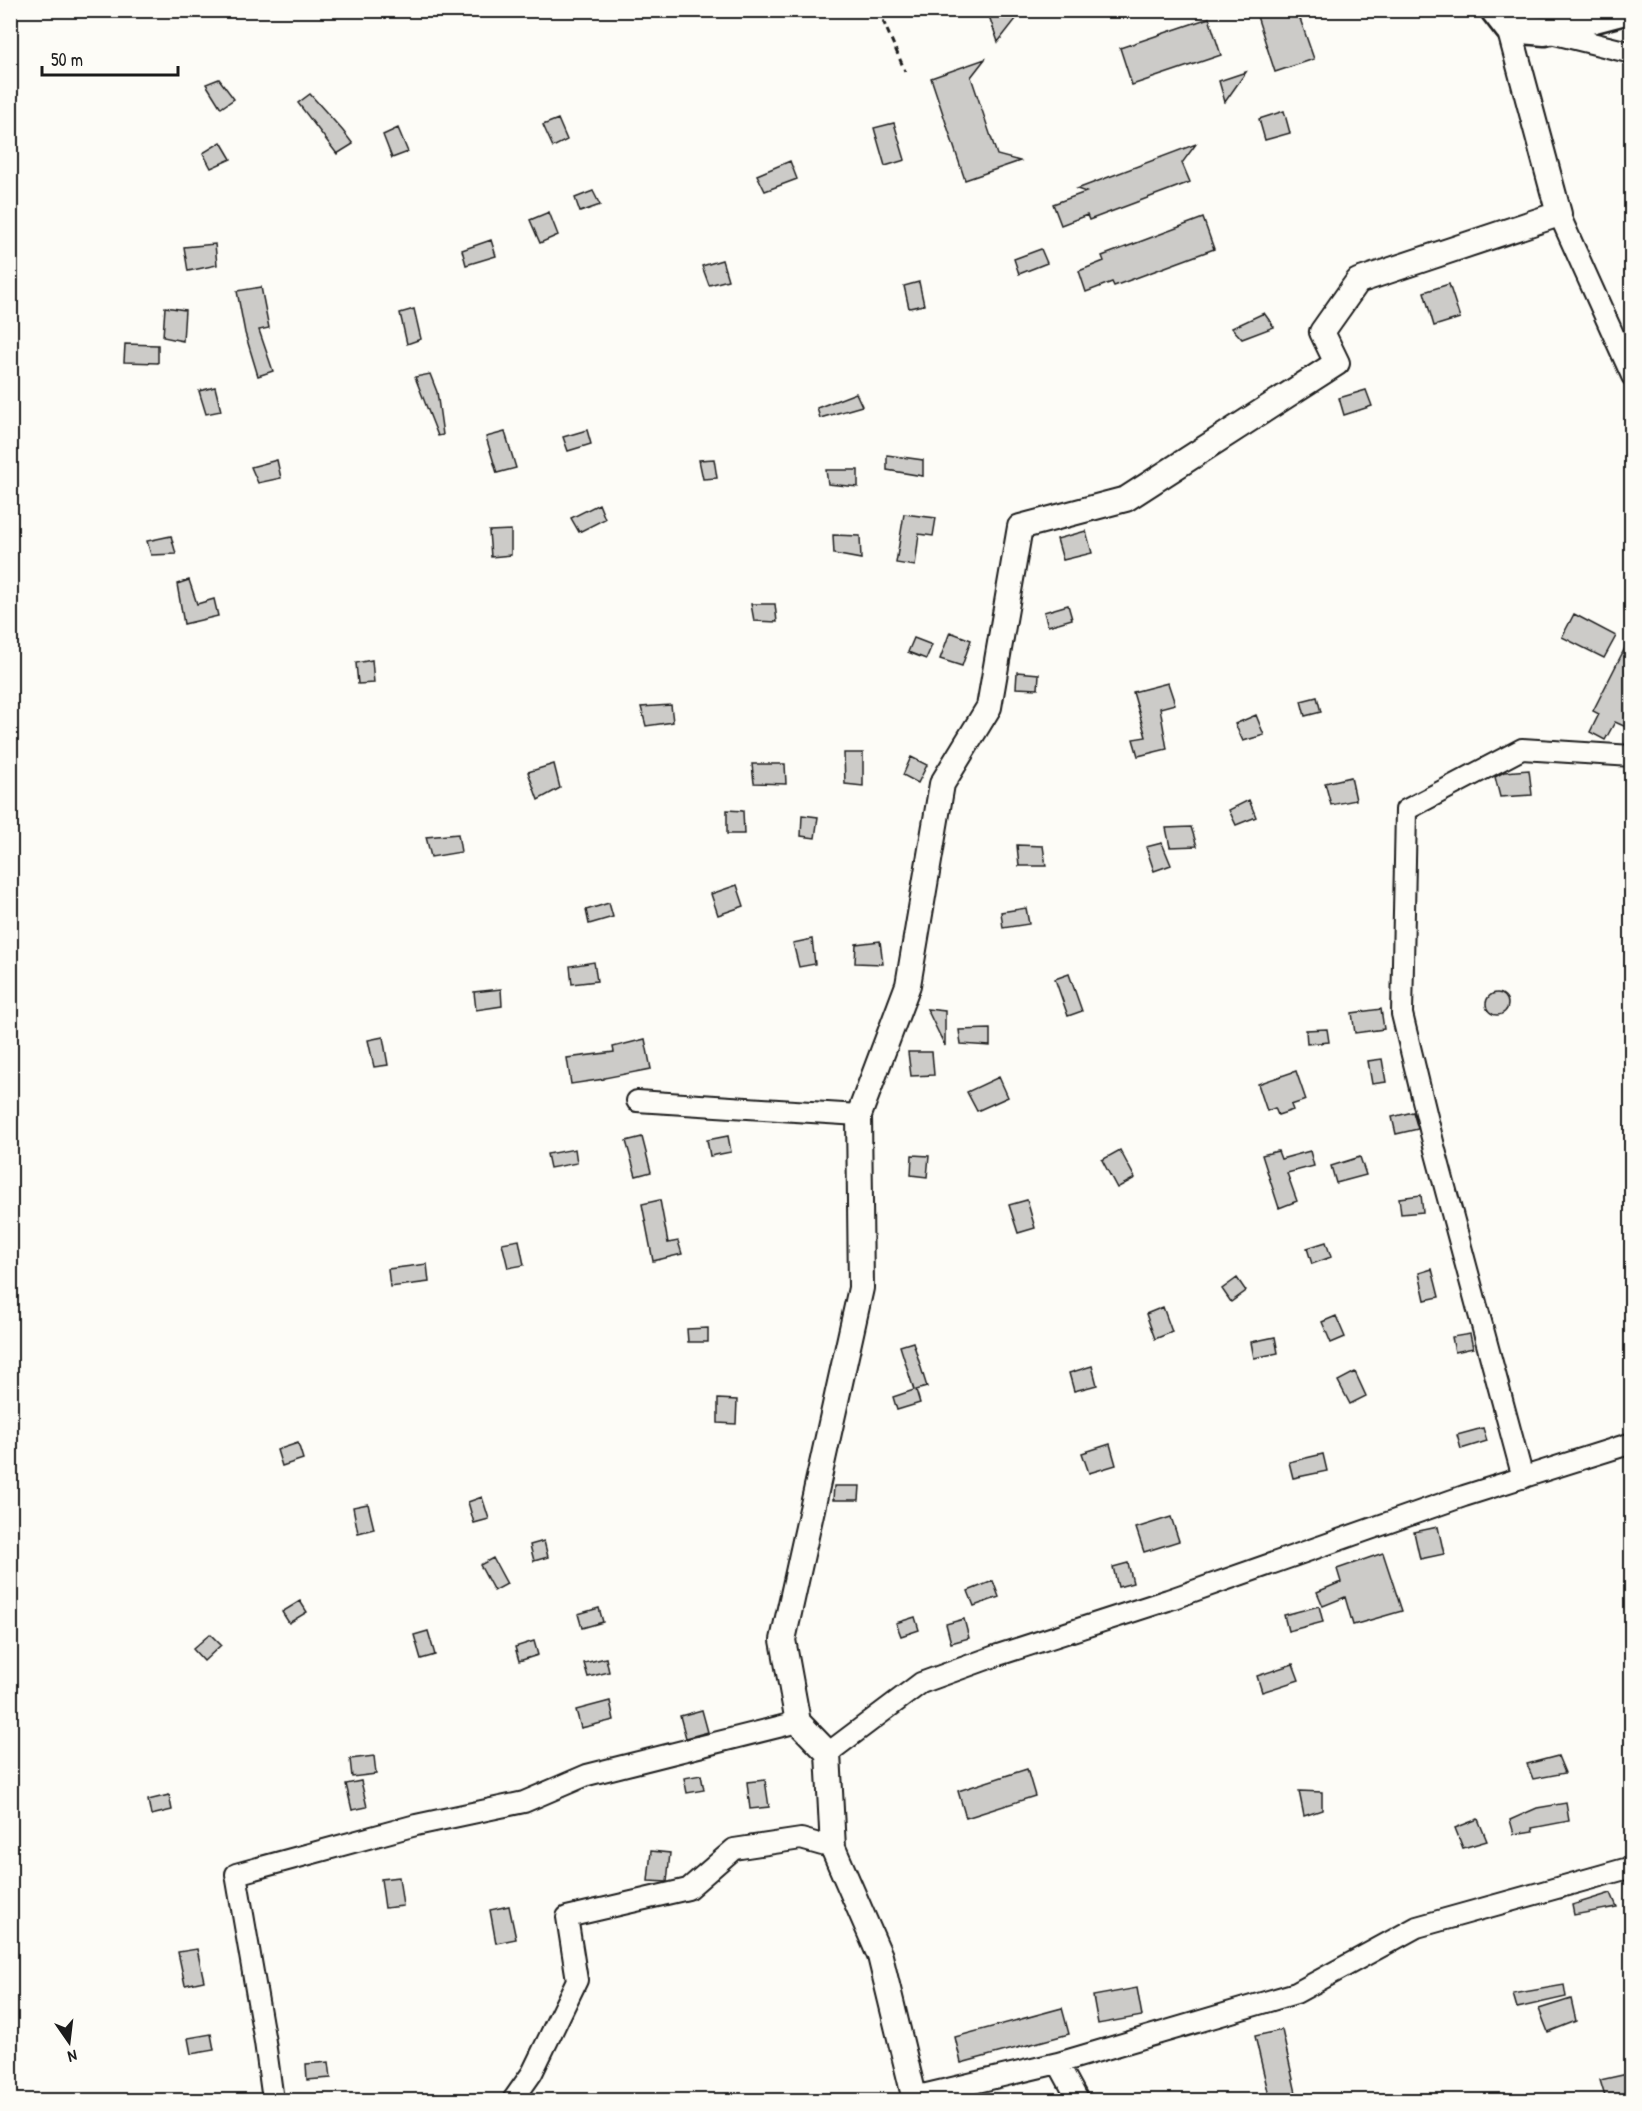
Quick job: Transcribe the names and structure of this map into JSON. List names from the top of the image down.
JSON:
{
  "scale_bar": "50 m",
  "north": "bottom"
}
